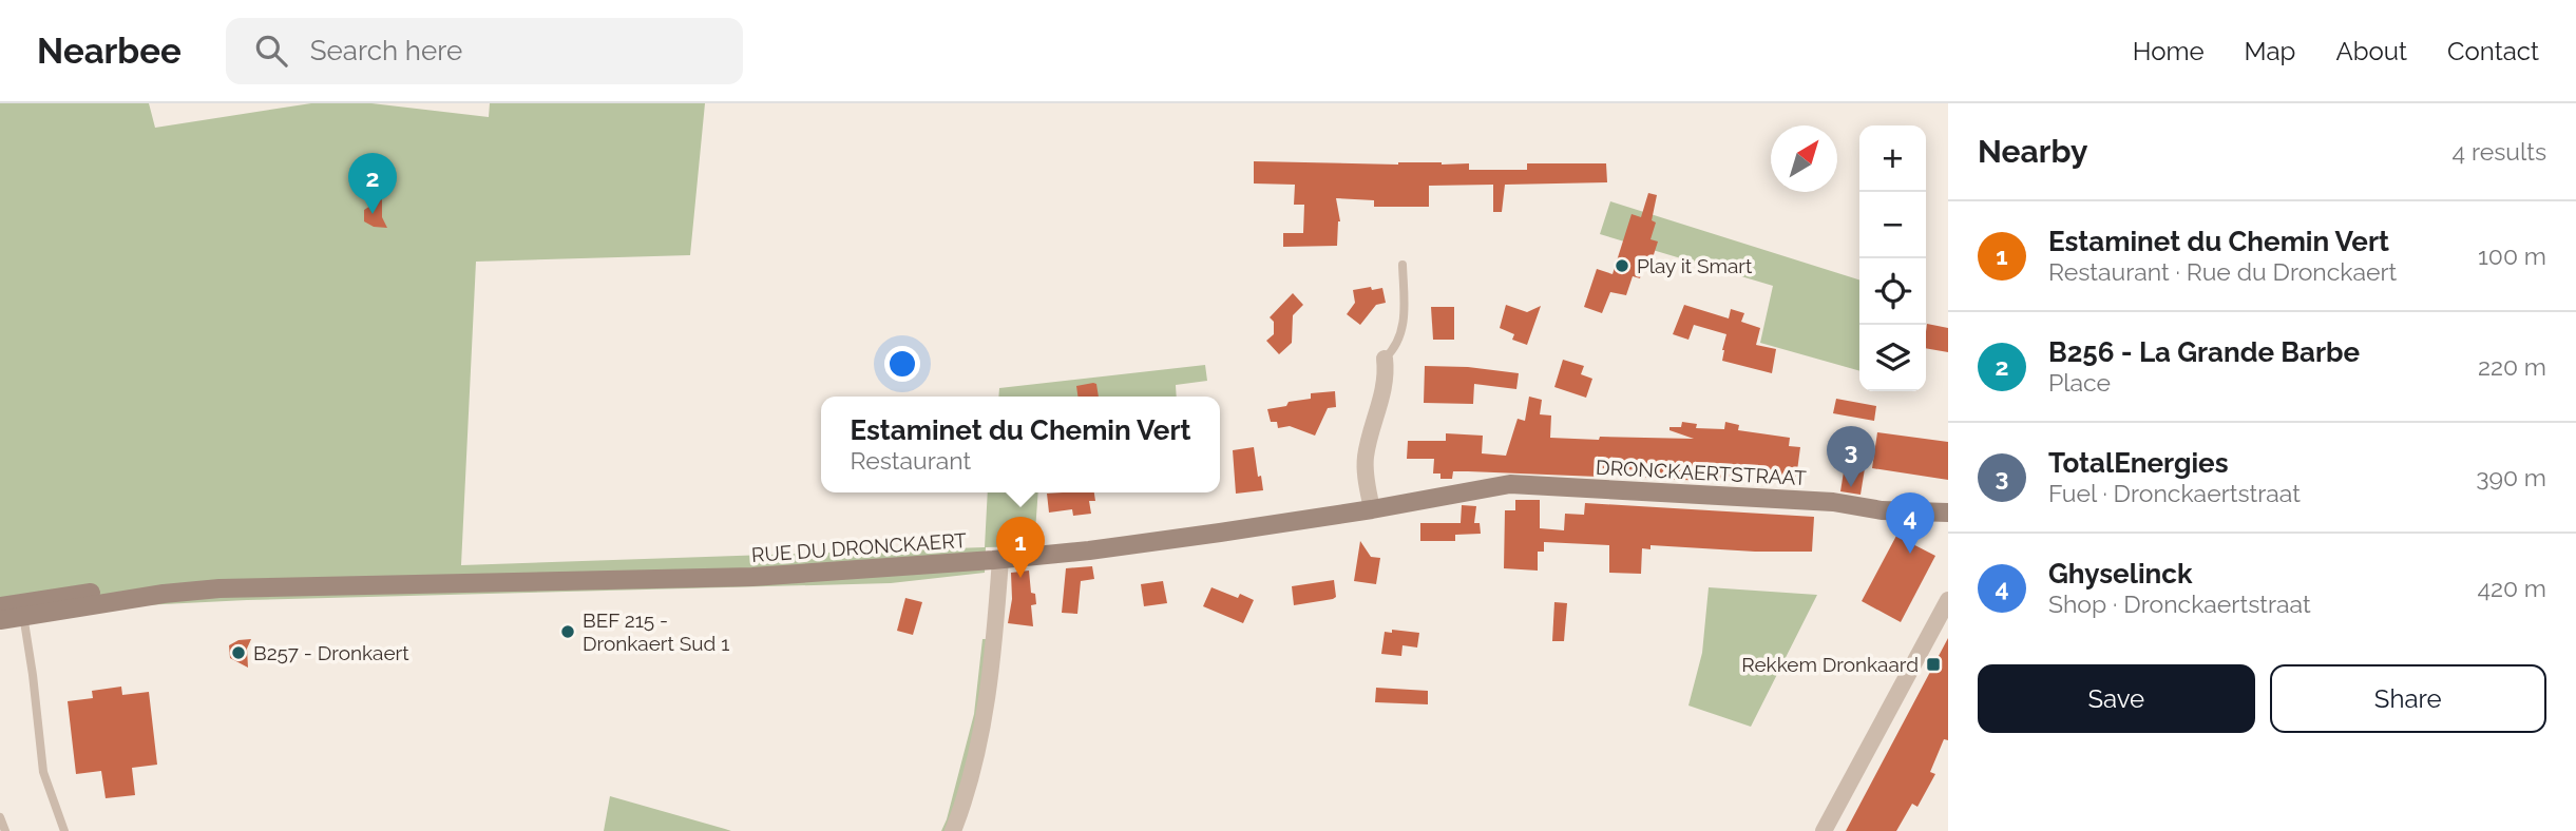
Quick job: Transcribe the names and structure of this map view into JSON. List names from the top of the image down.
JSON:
{
  "streets": {
    "main road": ["DRONCKAERTSTRAAT", "RUE DU DRONCKAERT"]
  },
  "crossings": [
    ["DRONCKAERTSTRAAT", "RUE DU DRONCKAERT"]
  ],
  "places": {
    "other": ["Play it Smart", "BEF 215 - Dronkaert Sud 1", "B257 - Dronkaert"],
    "transit": ["Rekkem Dronkaard"]
  },
  "north": "top right",
  "page": {
    "header": "Nearbee",
    "search": "Search here",
    "nav": [
      "Home",
      "Map",
      "About",
      "Contact"
    ],
    "heading": ["Nearby", "4 results"],
    "map_buttons": ["+", "−"],
    "pins": [
      "2",
      "3",
      "4",
      "1"
    ],
    "list": [
      {
        "mark": "1",
        "name": "Estaminet du Chemin Vert",
        "note": "Restaurant · Rue du Dronckaert",
        "value": "100 m"
      },
      {
        "mark": "2",
        "name": "B256 - La Grande Barbe",
        "note": "Place",
        "value": "220 m"
      },
      {
        "mark": "3",
        "name": "TotalEnergies",
        "note": "Fuel · Dronckaertstraat",
        "value": "390 m"
      },
      {
        "mark": "4",
        "name": "Ghyselinck",
        "note": "Shop · Dronckaertstraat",
        "value": "420 m"
      }
    ],
    "popup": ["Estaminet du Chemin Vert", "Restaurant"],
    "buttons": ["Save", "Share"]
  }
}
